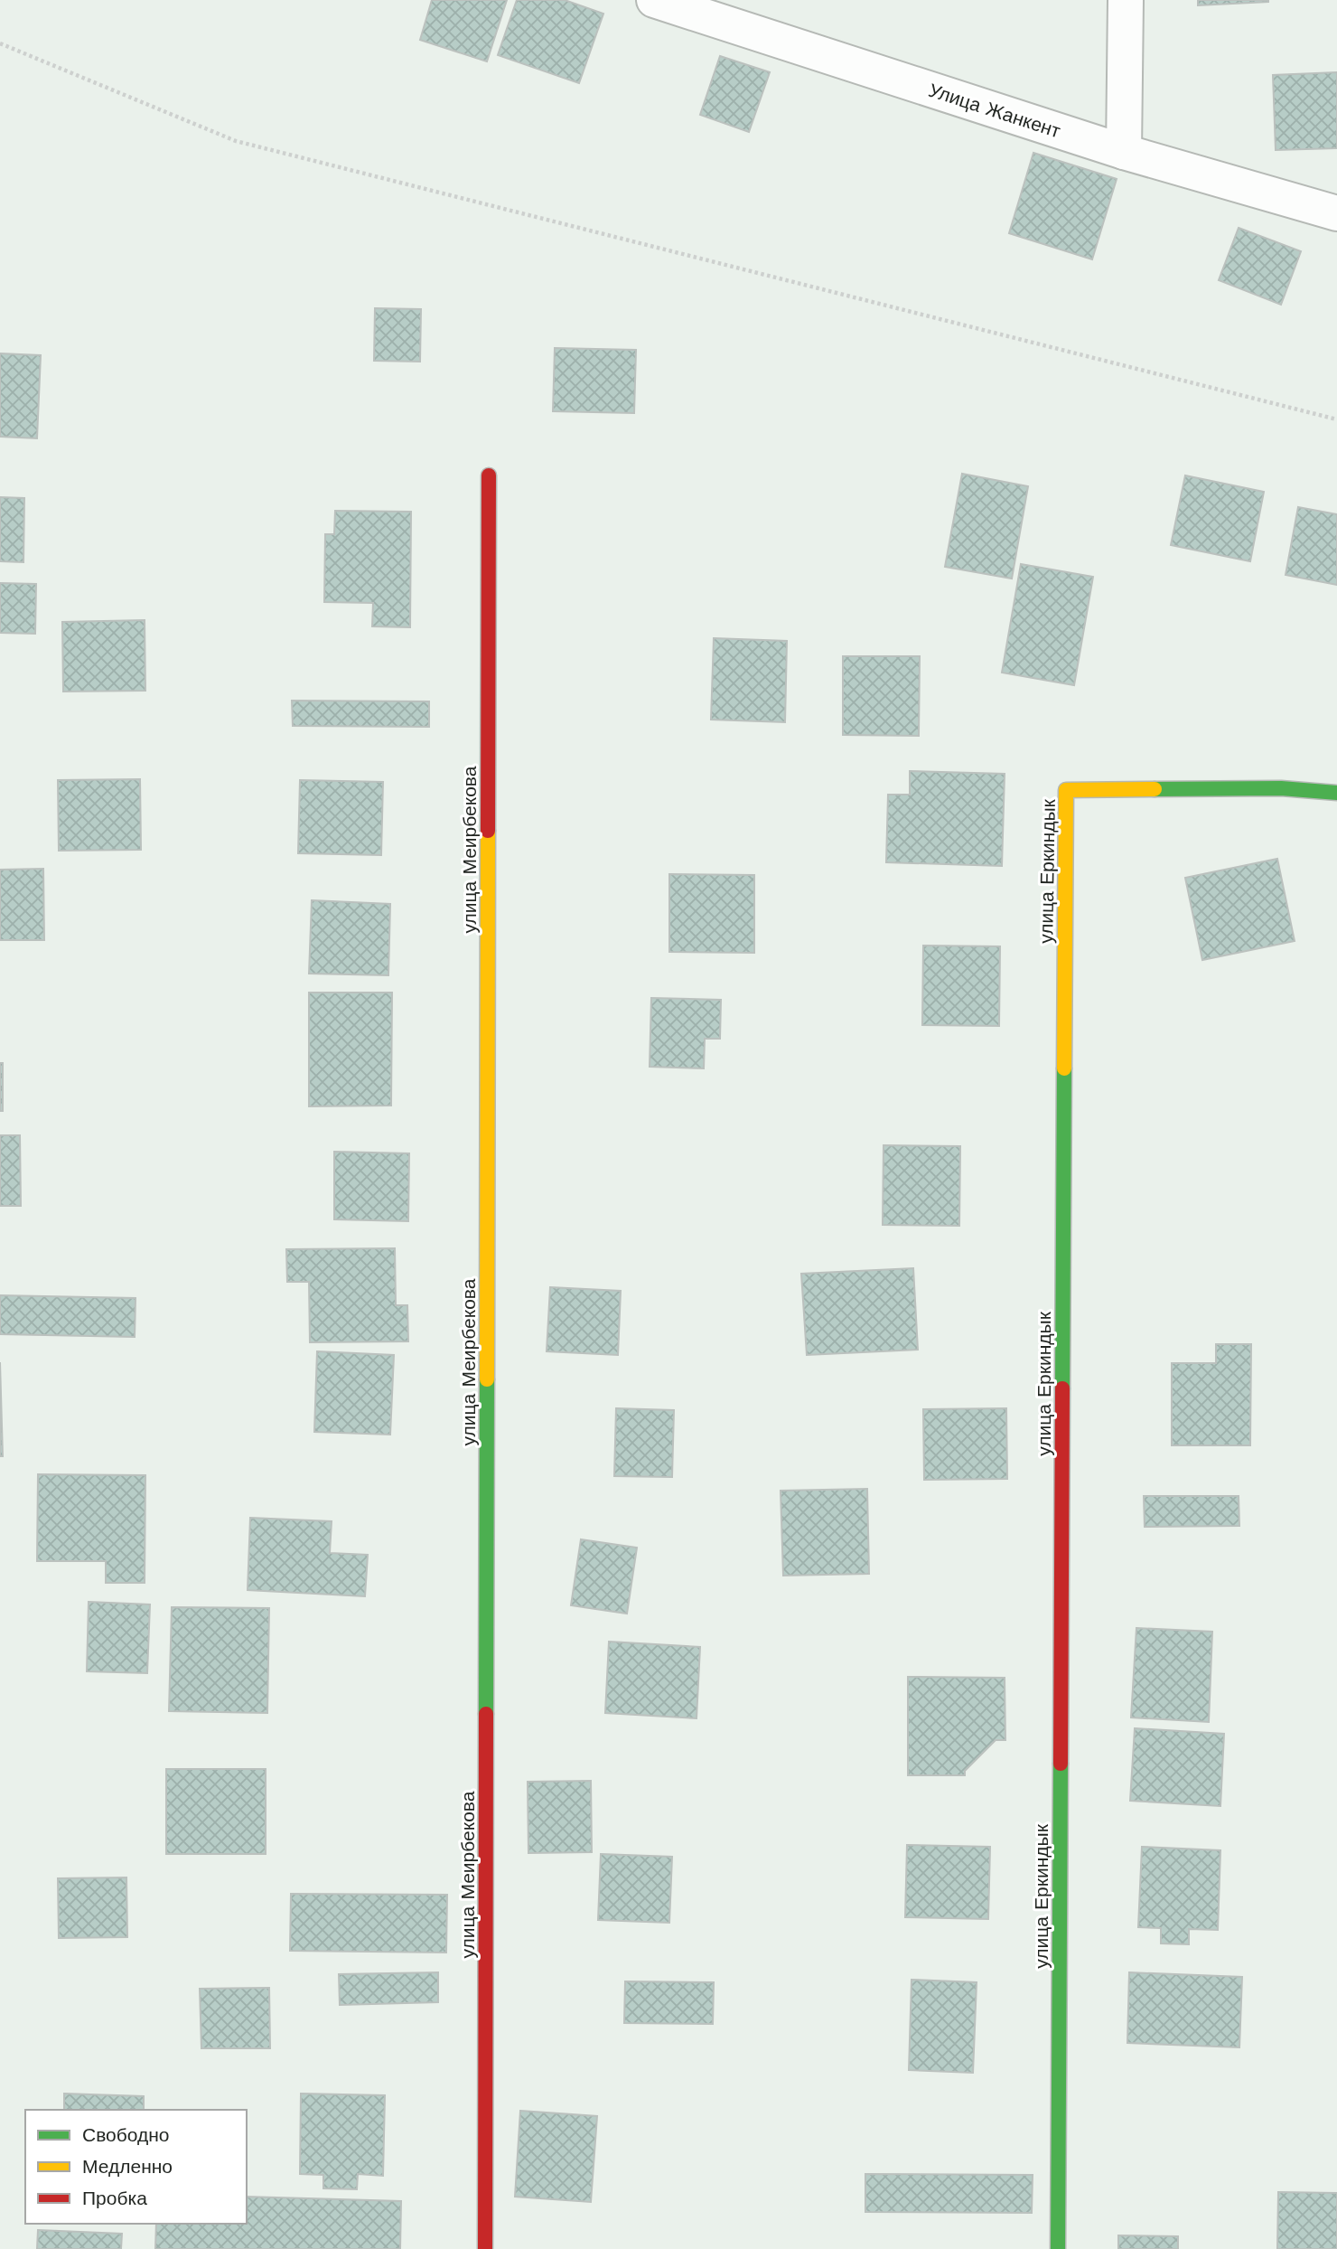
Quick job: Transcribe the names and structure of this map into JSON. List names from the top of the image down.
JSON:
{
  "streets": {
    "street": ["Улица Жанкент", "улица Меирбекова", "улица Еркиндык"]
  },
  "legend": ["Свободно", "Медленно", "Пробка"]
}
